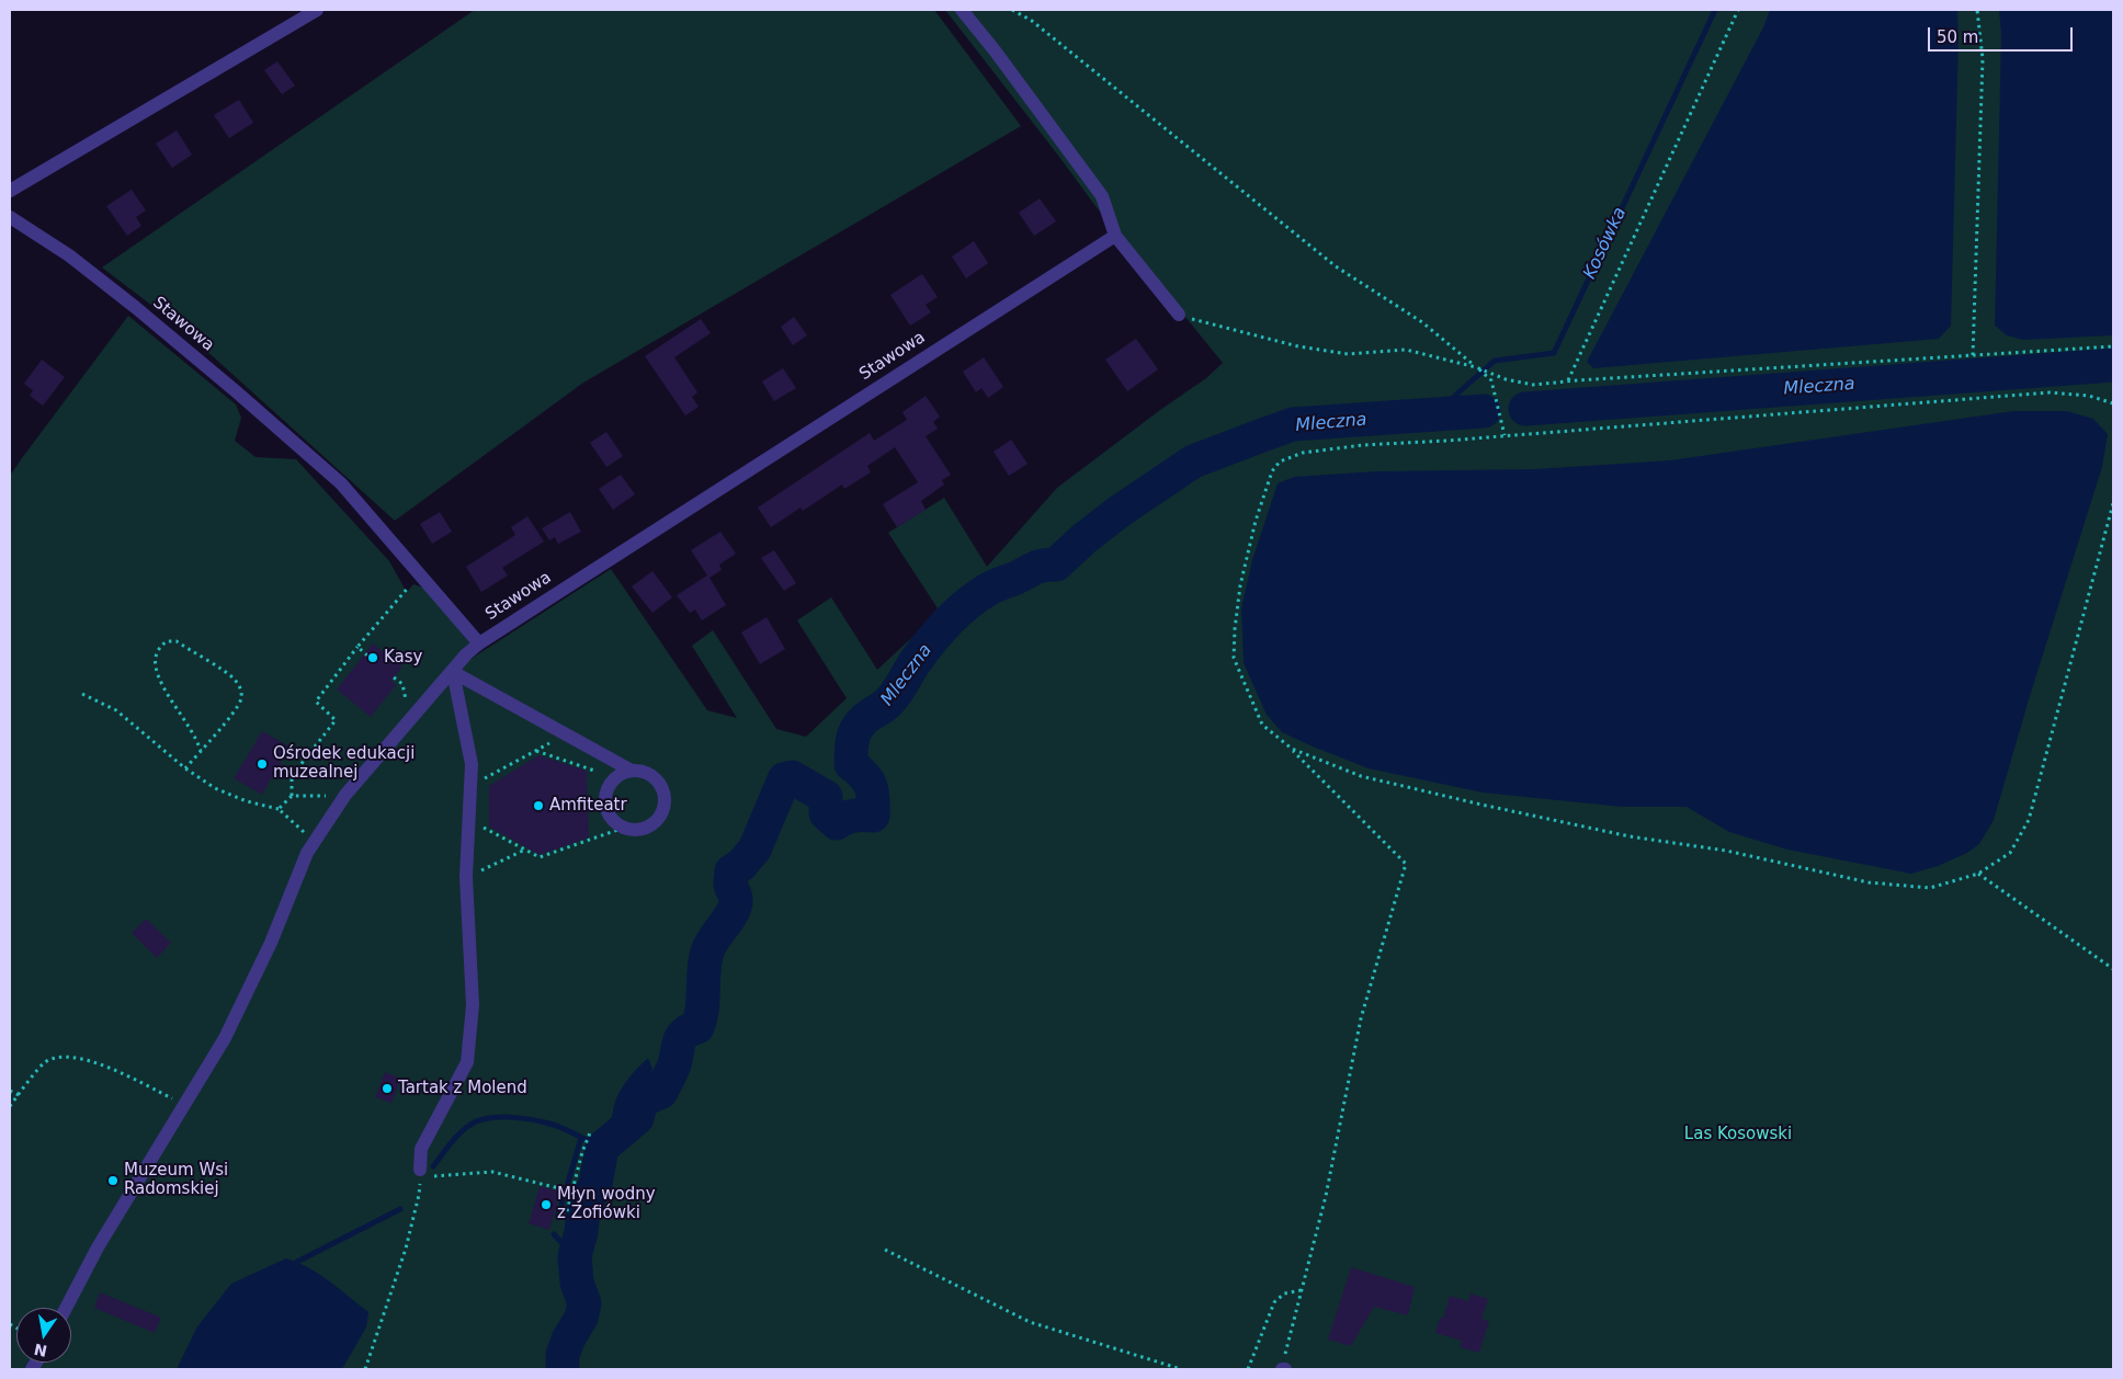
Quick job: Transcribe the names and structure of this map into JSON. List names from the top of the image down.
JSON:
{
  "streets": {
    "street": ["Stawowa"]
  },
  "water": ["Kosówka", "Mleczna"],
  "parks": ["Las Kosowski"],
  "places": [
    "Kasy",
    "Ośrodek edukacji muzealnej",
    "Amfiteatr",
    "Tartak z Molend",
    "Muzeum Wsi Radomskiej",
    "Młyn wodny z Zofiówki"
  ],
  "scale_bar": "50 m",
  "north": "bottom"
}
